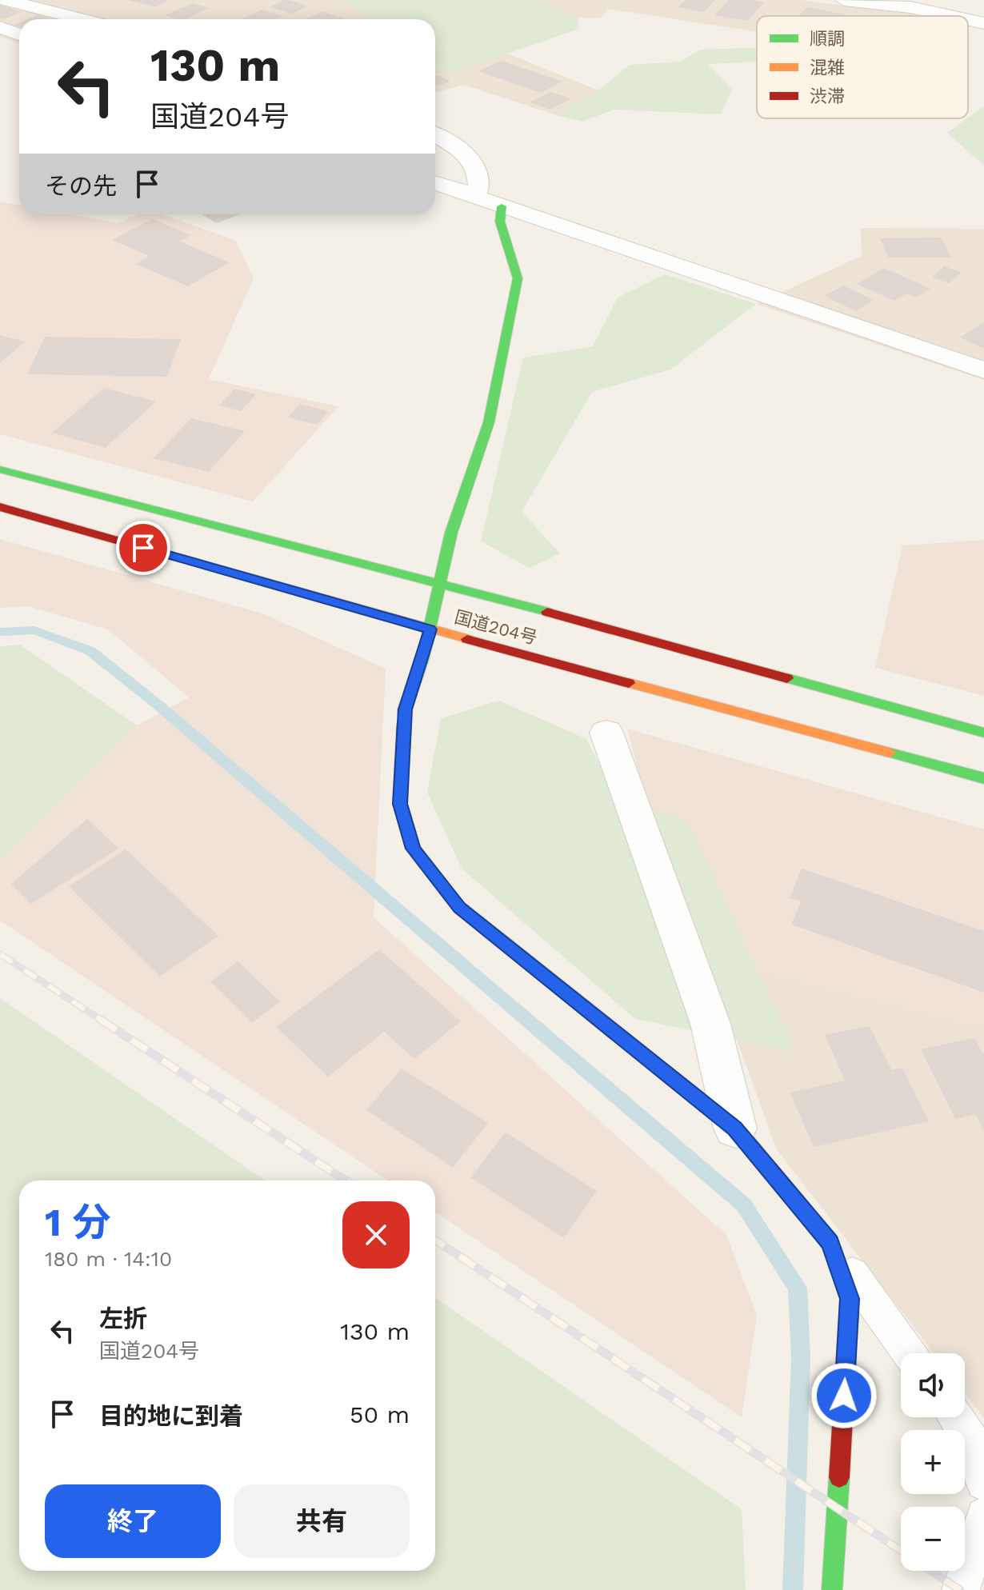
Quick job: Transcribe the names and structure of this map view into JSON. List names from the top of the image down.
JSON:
{
  "streets": {
    "main road": ["国道204号"]
  },
  "legend": ["順調", "混雑", "渋滞"],
  "page": {
    "turn": ["130 m", "国道204号"],
    "then": "その先",
    "heading": ["1 分", "180 m · 14:10"],
    "list": [
      {
        "name": "左折",
        "note": "国道204号",
        "value": "130 m"
      },
      {
        "name": "目的地に到着",
        "value": "50 m"
      }
    ],
    "map_buttons": ["+", "−"],
    "buttons": ["終了", "共有"]
  }
}
